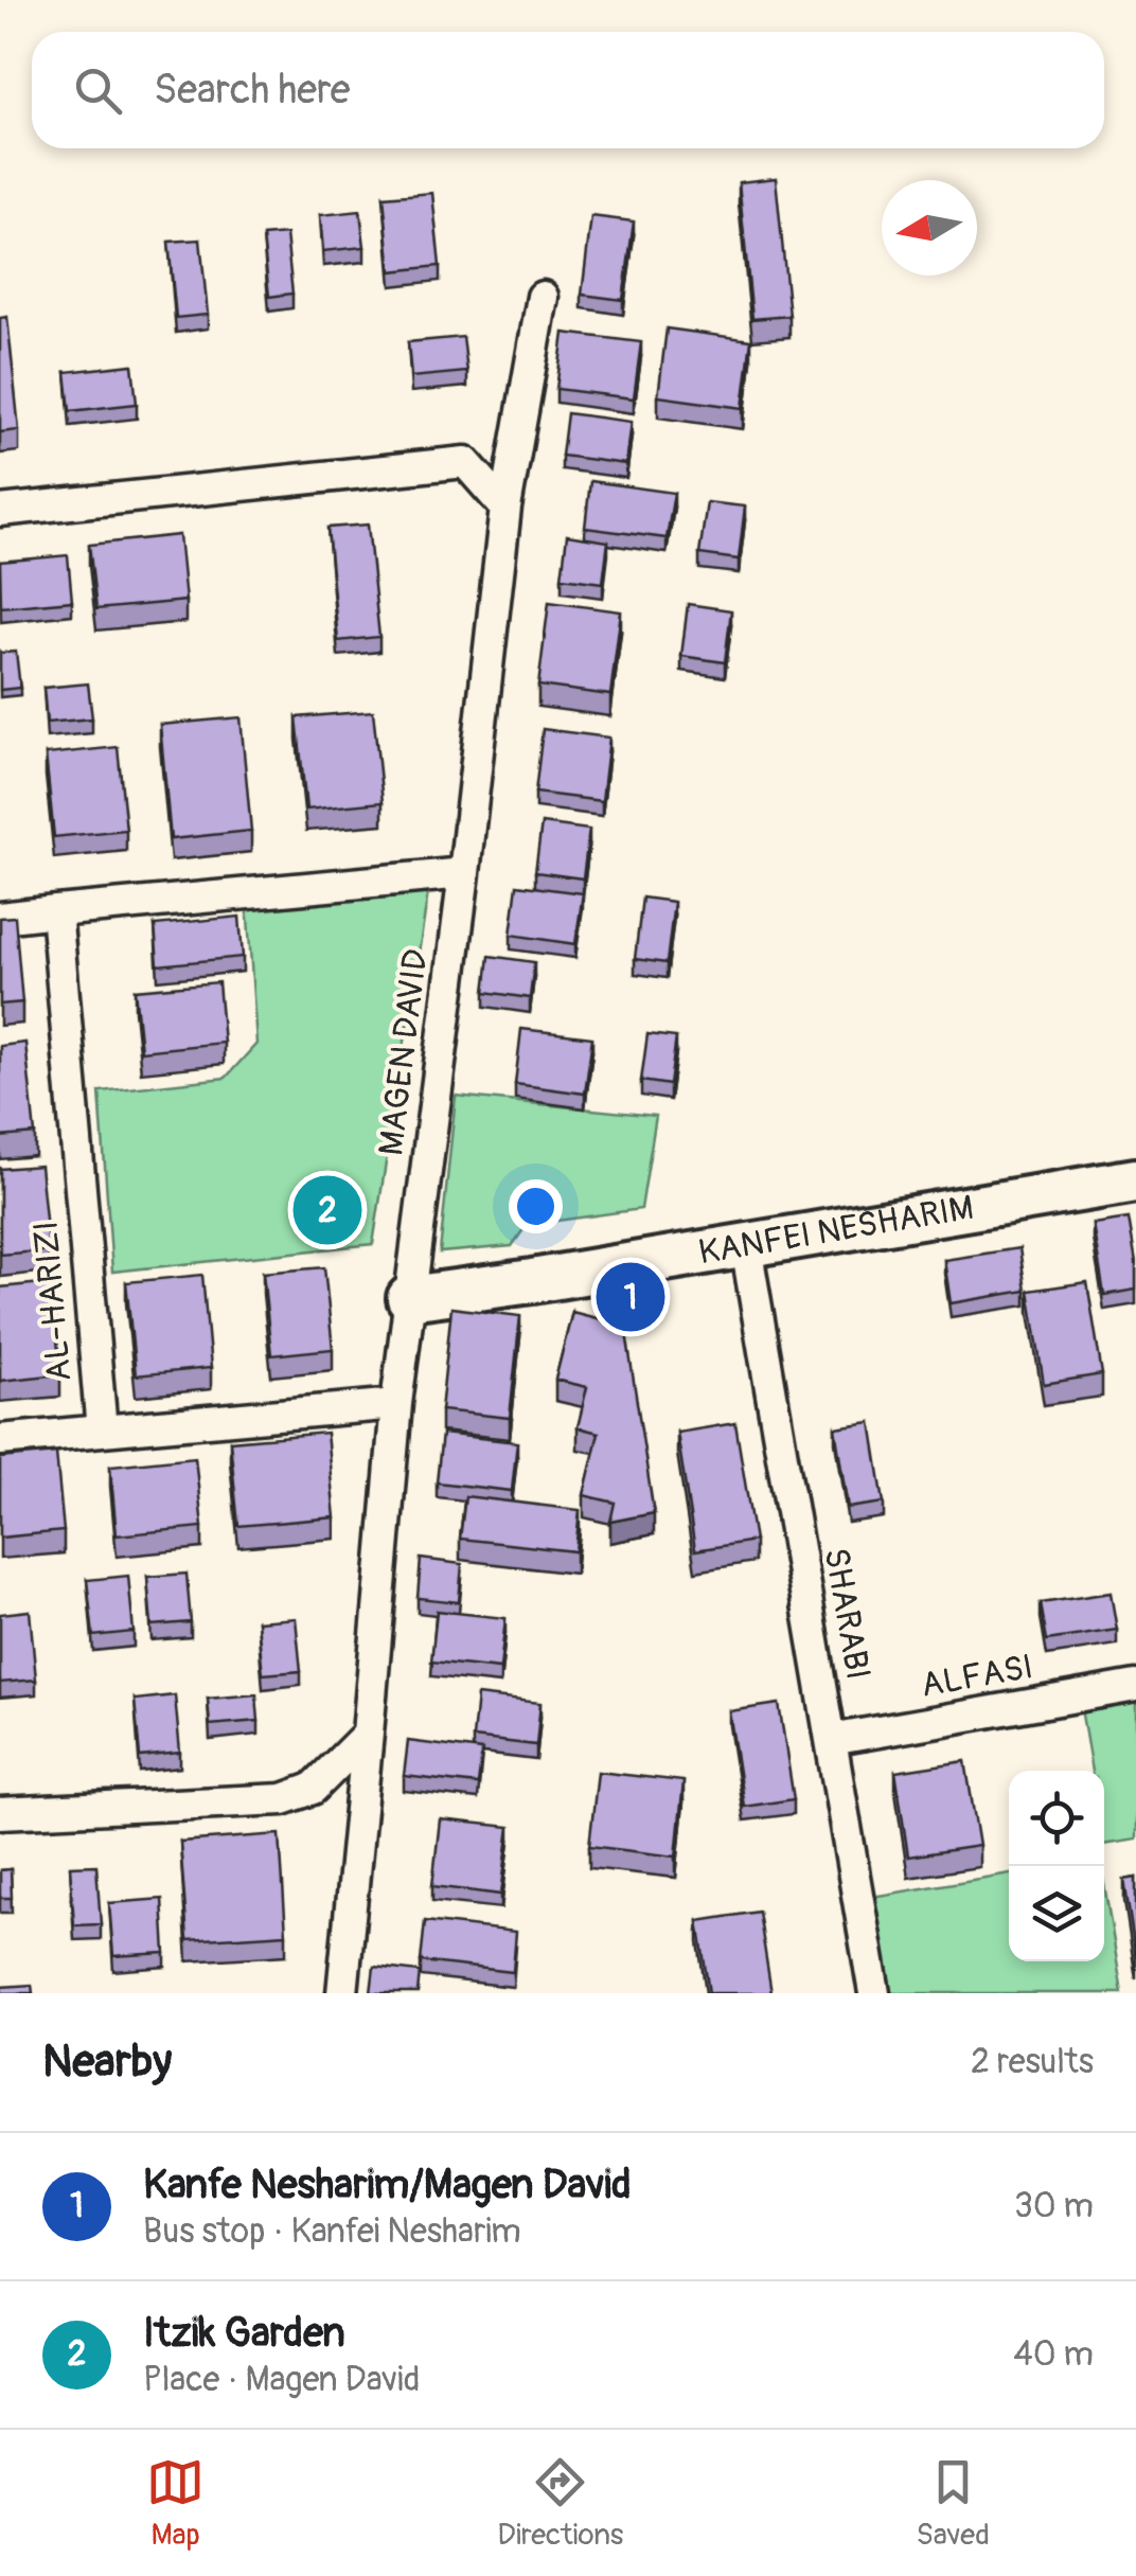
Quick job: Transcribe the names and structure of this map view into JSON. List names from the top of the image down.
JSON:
{
  "streets": {
    "street": [
      "MAGEN DAVID",
      "KANFEI NESHARIM",
      "AL-HARIZI",
      "SHARABI",
      "ALFASI"
    ]
  },
  "crossings": [
    ["MAGEN DAVID", "KANFEI NESHARIM"],
    ["KANFEI NESHARIM", "SHARABI"],
    ["SHARABI", "ALFASI"]
  ],
  "north": "left",
  "page": {
    "search": "Search here",
    "pins": ["2", "1"],
    "heading": ["Nearby", "2 results"],
    "list": [
      {
        "mark": "1",
        "name": "Kanfe Nesharim/Magen David",
        "note": "Bus stop · Kanfei Nesharim",
        "value": "30 m"
      },
      {
        "mark": "2",
        "name": "Itzik Garden",
        "note": "Place · Magen David",
        "value": "40 m"
      }
    ],
    "nav": ["Map", "Directions", "Saved"]
  }
}
